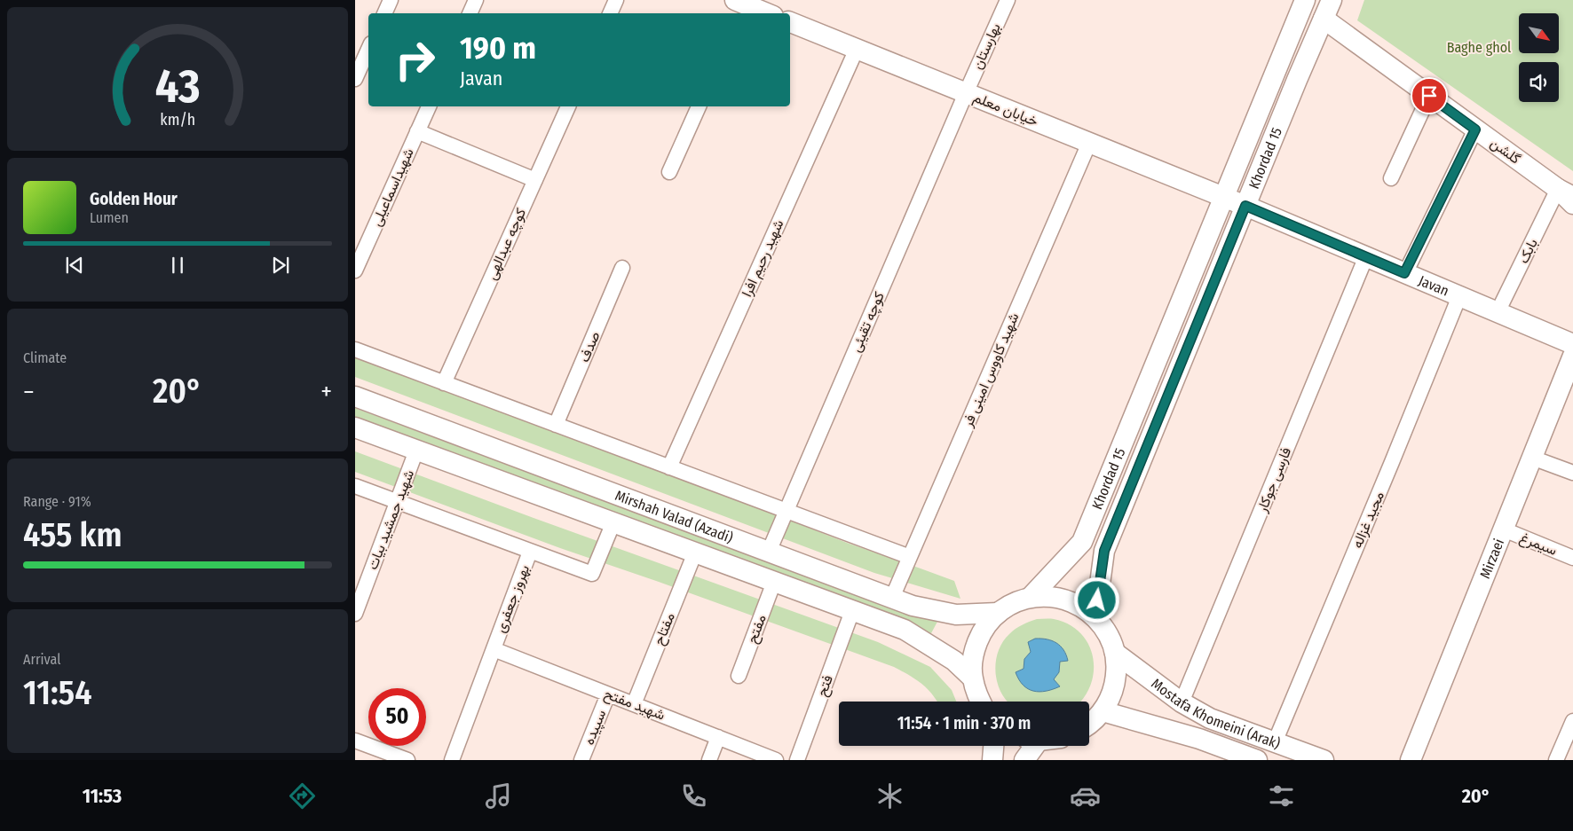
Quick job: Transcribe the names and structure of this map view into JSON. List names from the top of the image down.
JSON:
{
  "streets": {
    "main road": [
      "خیابان معلم",
      "گلشن",
      "Khordad 15",
      "Javan",
      "Mirshah Valad (Azadi)",
      "Mirzaei",
      "Mostafa Khomeini (Arak)"
    ],
    "street": [
      "بهارستان",
      "شهیداسماعیلی",
      "کوچه عبدالهی",
      "بابک",
      "شهید رحیم افرا",
      "کوچه تقیئی",
      "صدف",
      "شهید کاووس امینی فر",
      "فارسی جوکار",
      "شهید جمشید بیات",
      "مجید غزاله",
      "سیمرغ",
      "بهروز جعفری",
      "مفتاح",
      "مفتح",
      "فتح",
      "شهید مفتح",
      "سپیده"
    ]
  },
  "crossings": [
    ["بهارستان", "خیابان معلم"],
    ["بهارستان", "کوچه تقیئی"],
    ["خیابان معلم", "Khordad 15"],
    ["خیابان معلم", "شهید رحیم افرا"],
    ["خیابان معلم", "Javan"],
    ["خیابان معلم", "کوچه تقیئی"],
    ["خیابان معلم", "شهید کاووس امینی فر"],
    ["گلشن", "Khordad 15"],
    ["گلشن", "بابک"],
    ["Khordad 15", "Javan"],
    ["بابک", "Javan"],
    ["Javan", "فارسی جوکار"],
    ["Javan", "مجید غزاله"],
    ["کوچه تقیئی", "Mirshah Valad (Azadi)"],
    ["شهید کاووس امینی فر", "Mirshah Valad (Azadi)"],
    ["فارسی جوکار", "Mostafa Khomeini (Arak)"],
    ["Mirshah Valad (Azadi)", "شهید جمشید بیات"],
    ["Mirshah Valad (Azadi)", "بهروز جعفری"],
    ["Mirshah Valad (Azadi)", "مفتاح"],
    ["Mirshah Valad (Azadi)", "مفتح"],
    ["Mirshah Valad (Azadi)", "فتح"],
    ["مجید غزاله", "Mostafa Khomeini (Arak)"],
    ["سیمرغ", "Mirzaei"],
    ["بهروز جعفری", "شهید مفتح"],
    ["مفتاح", "شهید مفتح"],
    ["شهید مفتح", "سپیده"]
  ],
  "parks": ["Baghe ghol"],
  "north": "bottom right",
  "page": {
    "turn": ["190 m", "Javan"],
    "song": ["Golden Hour", "Lumen"],
    "tile": [
      "Climate",
      ["Range · 91%", "455 km"],
      ["Arrival", "11:54"]
    ],
    "heat": ["−", "20°", "+"],
    "limit": "50",
    "trip": "11:54 · 1 min · 370 m",
    "tabs": ["11:53", "20°"],
    "gauge": ["43", "km/h"]
  }
}
